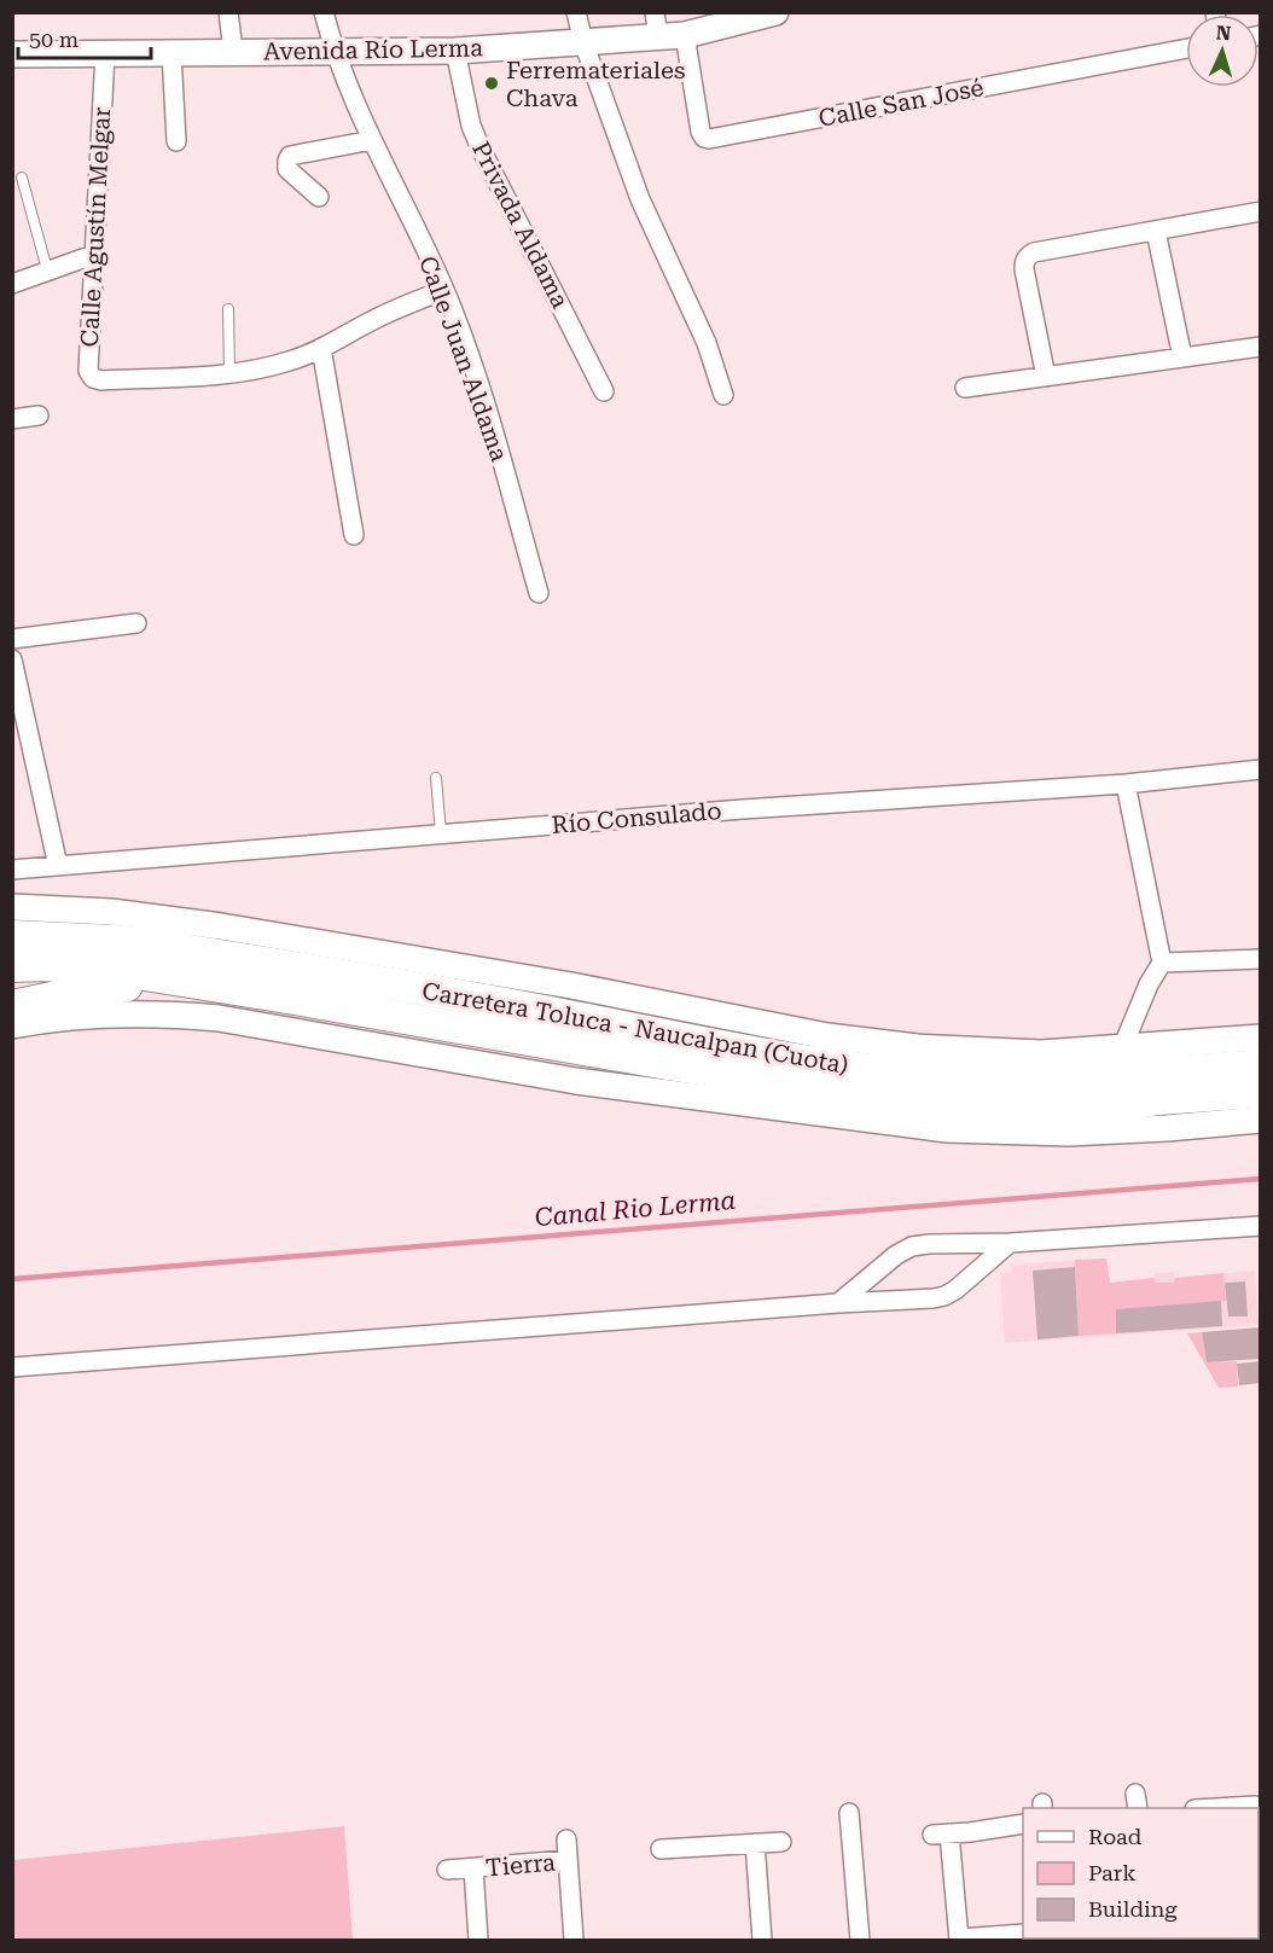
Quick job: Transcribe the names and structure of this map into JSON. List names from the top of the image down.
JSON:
{
  "streets": {
    "highway": ["Carretera Toluca - Naucalpan (Cuota)"],
    "street": [
      "Avenida Río Lerma",
      "Calle San José",
      "Privada Aldama",
      "Calle Agustín Melgar",
      "Calle Juan Aldama",
      "Río Consulado",
      "Tierra"
    ]
  },
  "crossings": [
    ["Avenida Río Lerma", "Calle San José"],
    ["Avenida Río Lerma", "Privada Aldama"],
    ["Avenida Río Lerma", "Calle Agustín Melgar"],
    ["Avenida Río Lerma", "Calle Juan Aldama"],
    ["Calle Agustín Melgar", "Calle Juan Aldama"]
  ],
  "water": ["Canal Rio Lerma"],
  "places": ["Ferremateriales Chava"],
  "legend": ["Road", "Park", "Building"],
  "scale_bar": "50 m",
  "north": "top"
}
